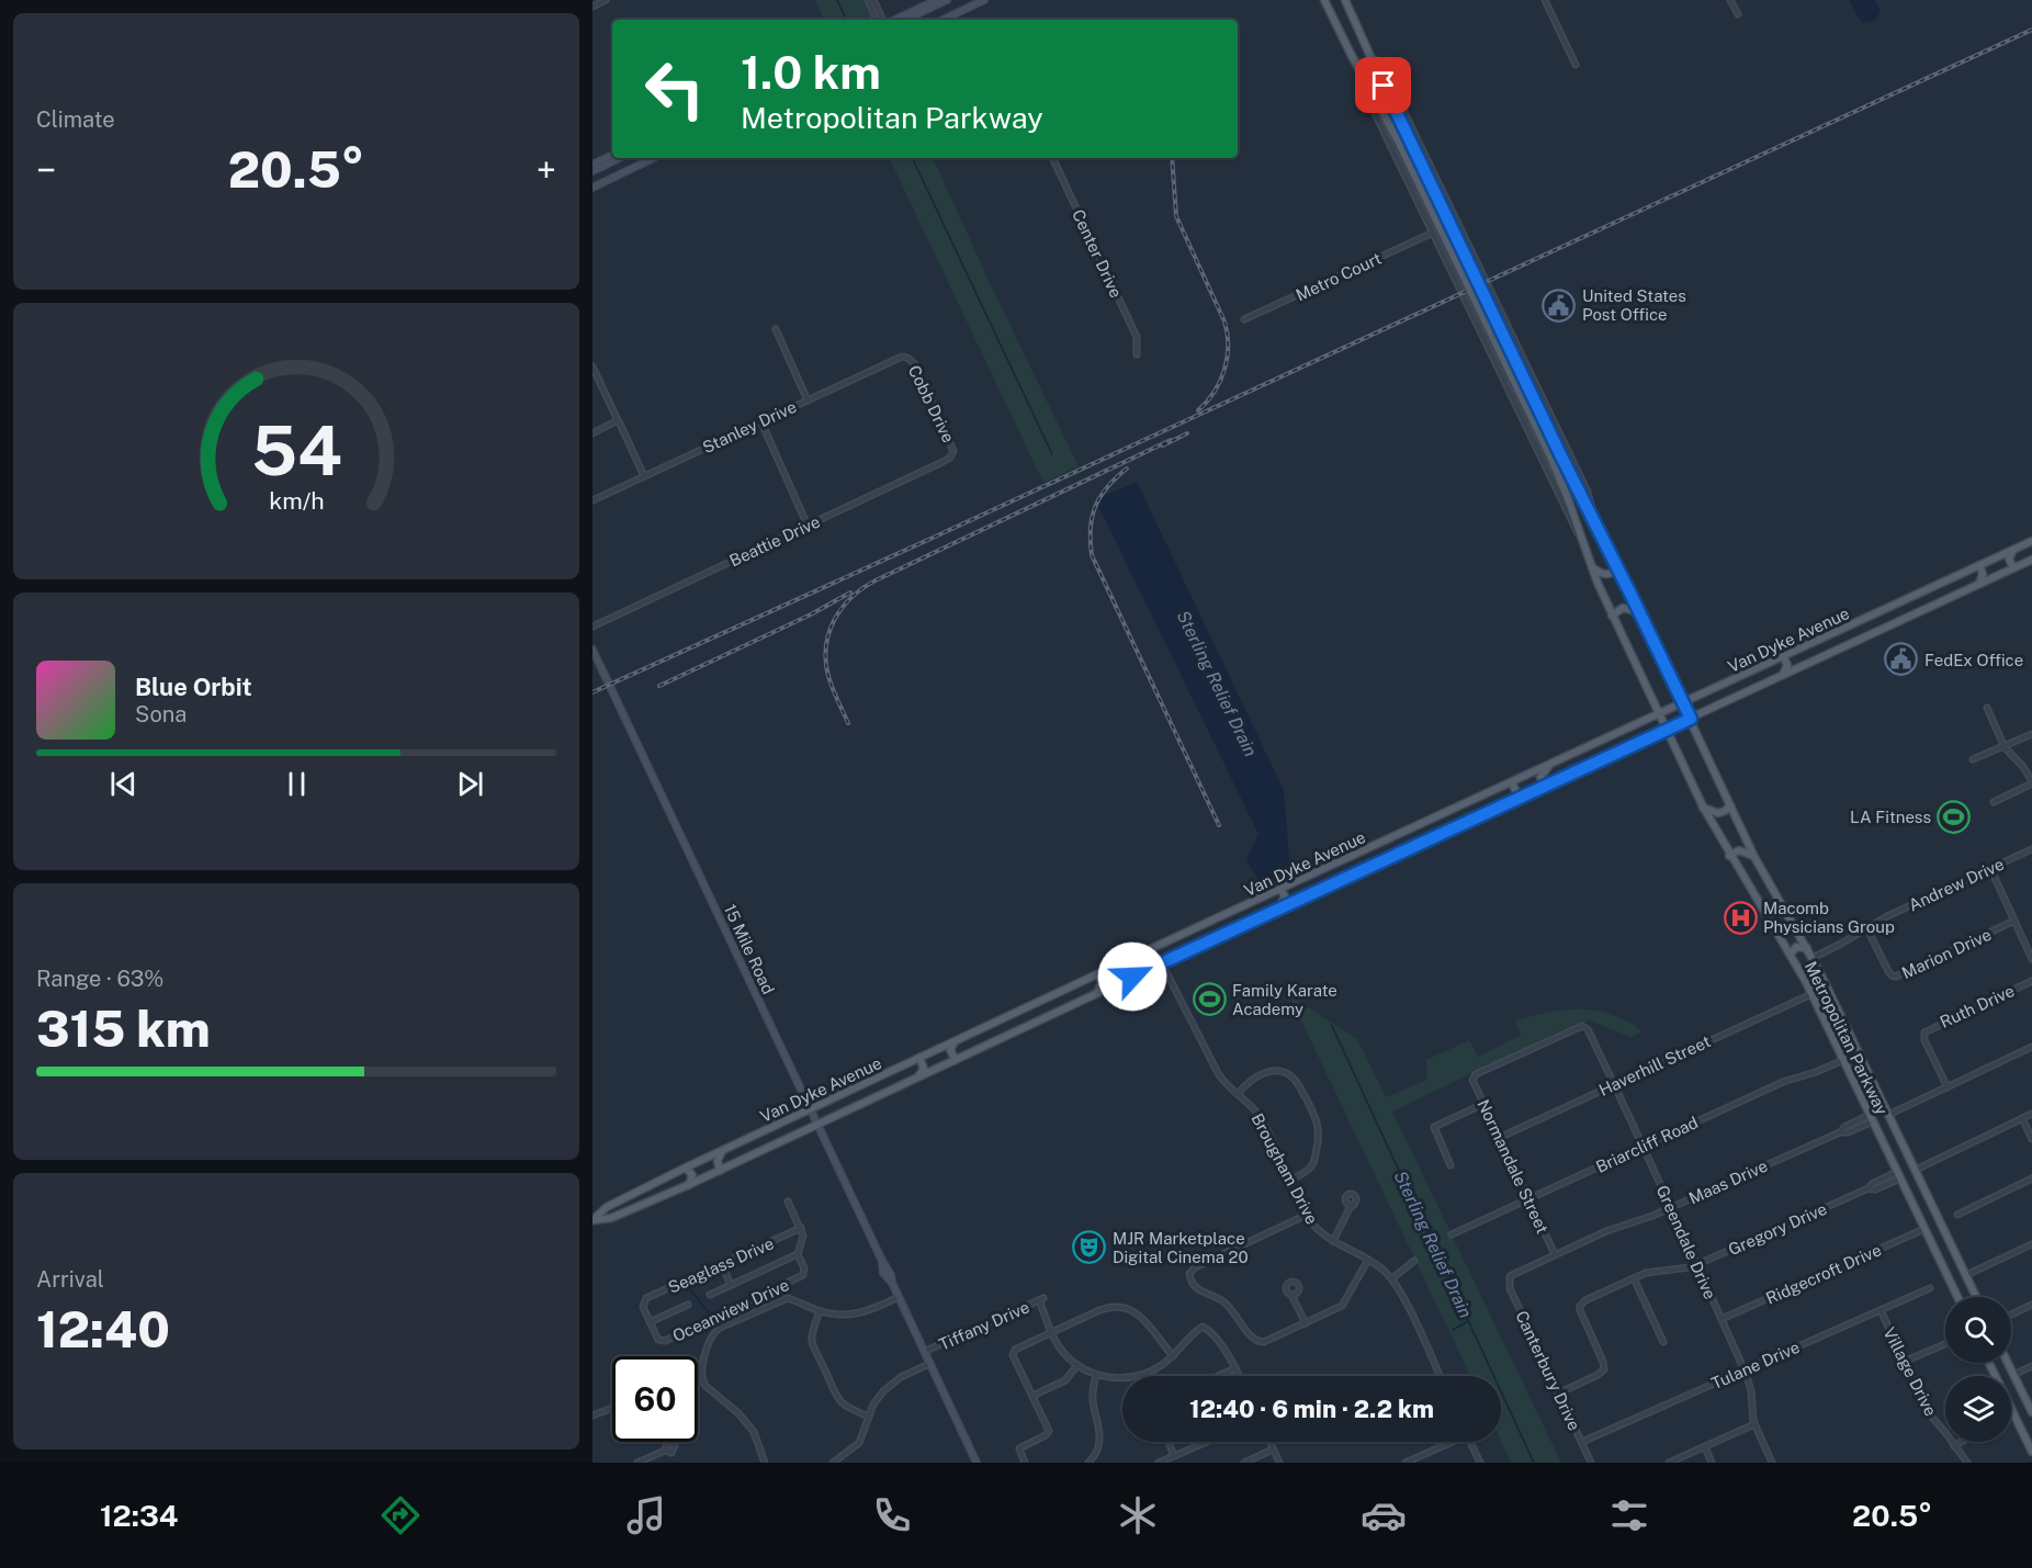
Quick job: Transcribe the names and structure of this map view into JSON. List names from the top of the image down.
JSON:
{
  "streets": {
    "main road": ["Van Dyke Avenue", "15 Mile Road", "Metropolitan Parkway"],
    "street": [
      "Center Drive",
      "Metro Court",
      "Cobb Drive",
      "Stanley Drive",
      "Beattie Drive",
      "Andrew Drive",
      "Marion Drive",
      "Ruth Drive",
      "Haverhill Street",
      "Briarcliff Road",
      "Normandale Street",
      "Brougham Drive",
      "Maas Drive",
      "Gregory Drive",
      "Greendale Drive",
      "Seaglass Drive",
      "Ridgecroft Drive",
      "Oceanview Drive",
      "Tiffany Drive",
      "Tulane Drive",
      "Canterbury Drive",
      "Village Drive"
    ]
  },
  "crossings": [
    ["Cobb Drive", "Stanley Drive"],
    ["Cobb Drive", "Beattie Drive"],
    ["Van Dyke Avenue", "15 Mile Road"],
    ["Van Dyke Avenue", "Metropolitan Parkway"],
    ["Van Dyke Avenue", "Brougham Drive"],
    ["Andrew Drive", "Marion Drive"],
    ["Andrew Drive", "Metropolitan Parkway"],
    ["15 Mile Road", "Tiffany Drive"],
    ["Metropolitan Parkway", "Haverhill Street"],
    ["Metropolitan Parkway", "Briarcliff Road"],
    ["Metropolitan Parkway", "Maas Drive"],
    ["Metropolitan Parkway", "Gregory Drive"],
    ["Metropolitan Parkway", "Ridgecroft Drive"],
    ["Haverhill Street", "Normandale Street"],
    ["Haverhill Street", "Greendale Drive"],
    ["Briarcliff Road", "Normandale Street"],
    ["Briarcliff Road", "Greendale Drive"],
    ["Normandale Street", "Maas Drive"],
    ["Normandale Street", "Greendale Drive"],
    ["Maas Drive", "Greendale Drive"],
    ["Maas Drive", "Canterbury Drive"],
    ["Gregory Drive", "Greendale Drive"],
    ["Gregory Drive", "Canterbury Drive"],
    ["Greendale Drive", "Ridgecroft Drive"],
    ["Greendale Drive", "Tulane Drive"],
    ["Seaglass Drive", "Oceanview Drive"],
    ["Tulane Drive", "Canterbury Drive"],
    ["Tulane Drive", "Village Drive"]
  ],
  "water": ["Sterling Relief Drain"],
  "places": {
    "public building": ["United States Post Office", "FedEx Office"],
    "sports": ["LA Fitness", "Family Karate Academy"],
    "hospital": ["Macomb Physicians Group"],
    "theatre": ["MJR Marketplace Digital Cinema 20"]
  },
  "page": {
    "tile": [
      "Climate",
      ["Range · 63%", "315 km"],
      ["Arrival", "12:40"]
    ],
    "turn": ["1.0 km", "Metropolitan Parkway"],
    "heat": ["−", "20.5°", "+"],
    "song": ["Blue Orbit", "Sona"],
    "limit": "60",
    "trip": "12:40 · 6 min · 2.2 km",
    "tabs": ["12:34", "20.5°"],
    "gauge": ["54", "km/h"]
  }
}
